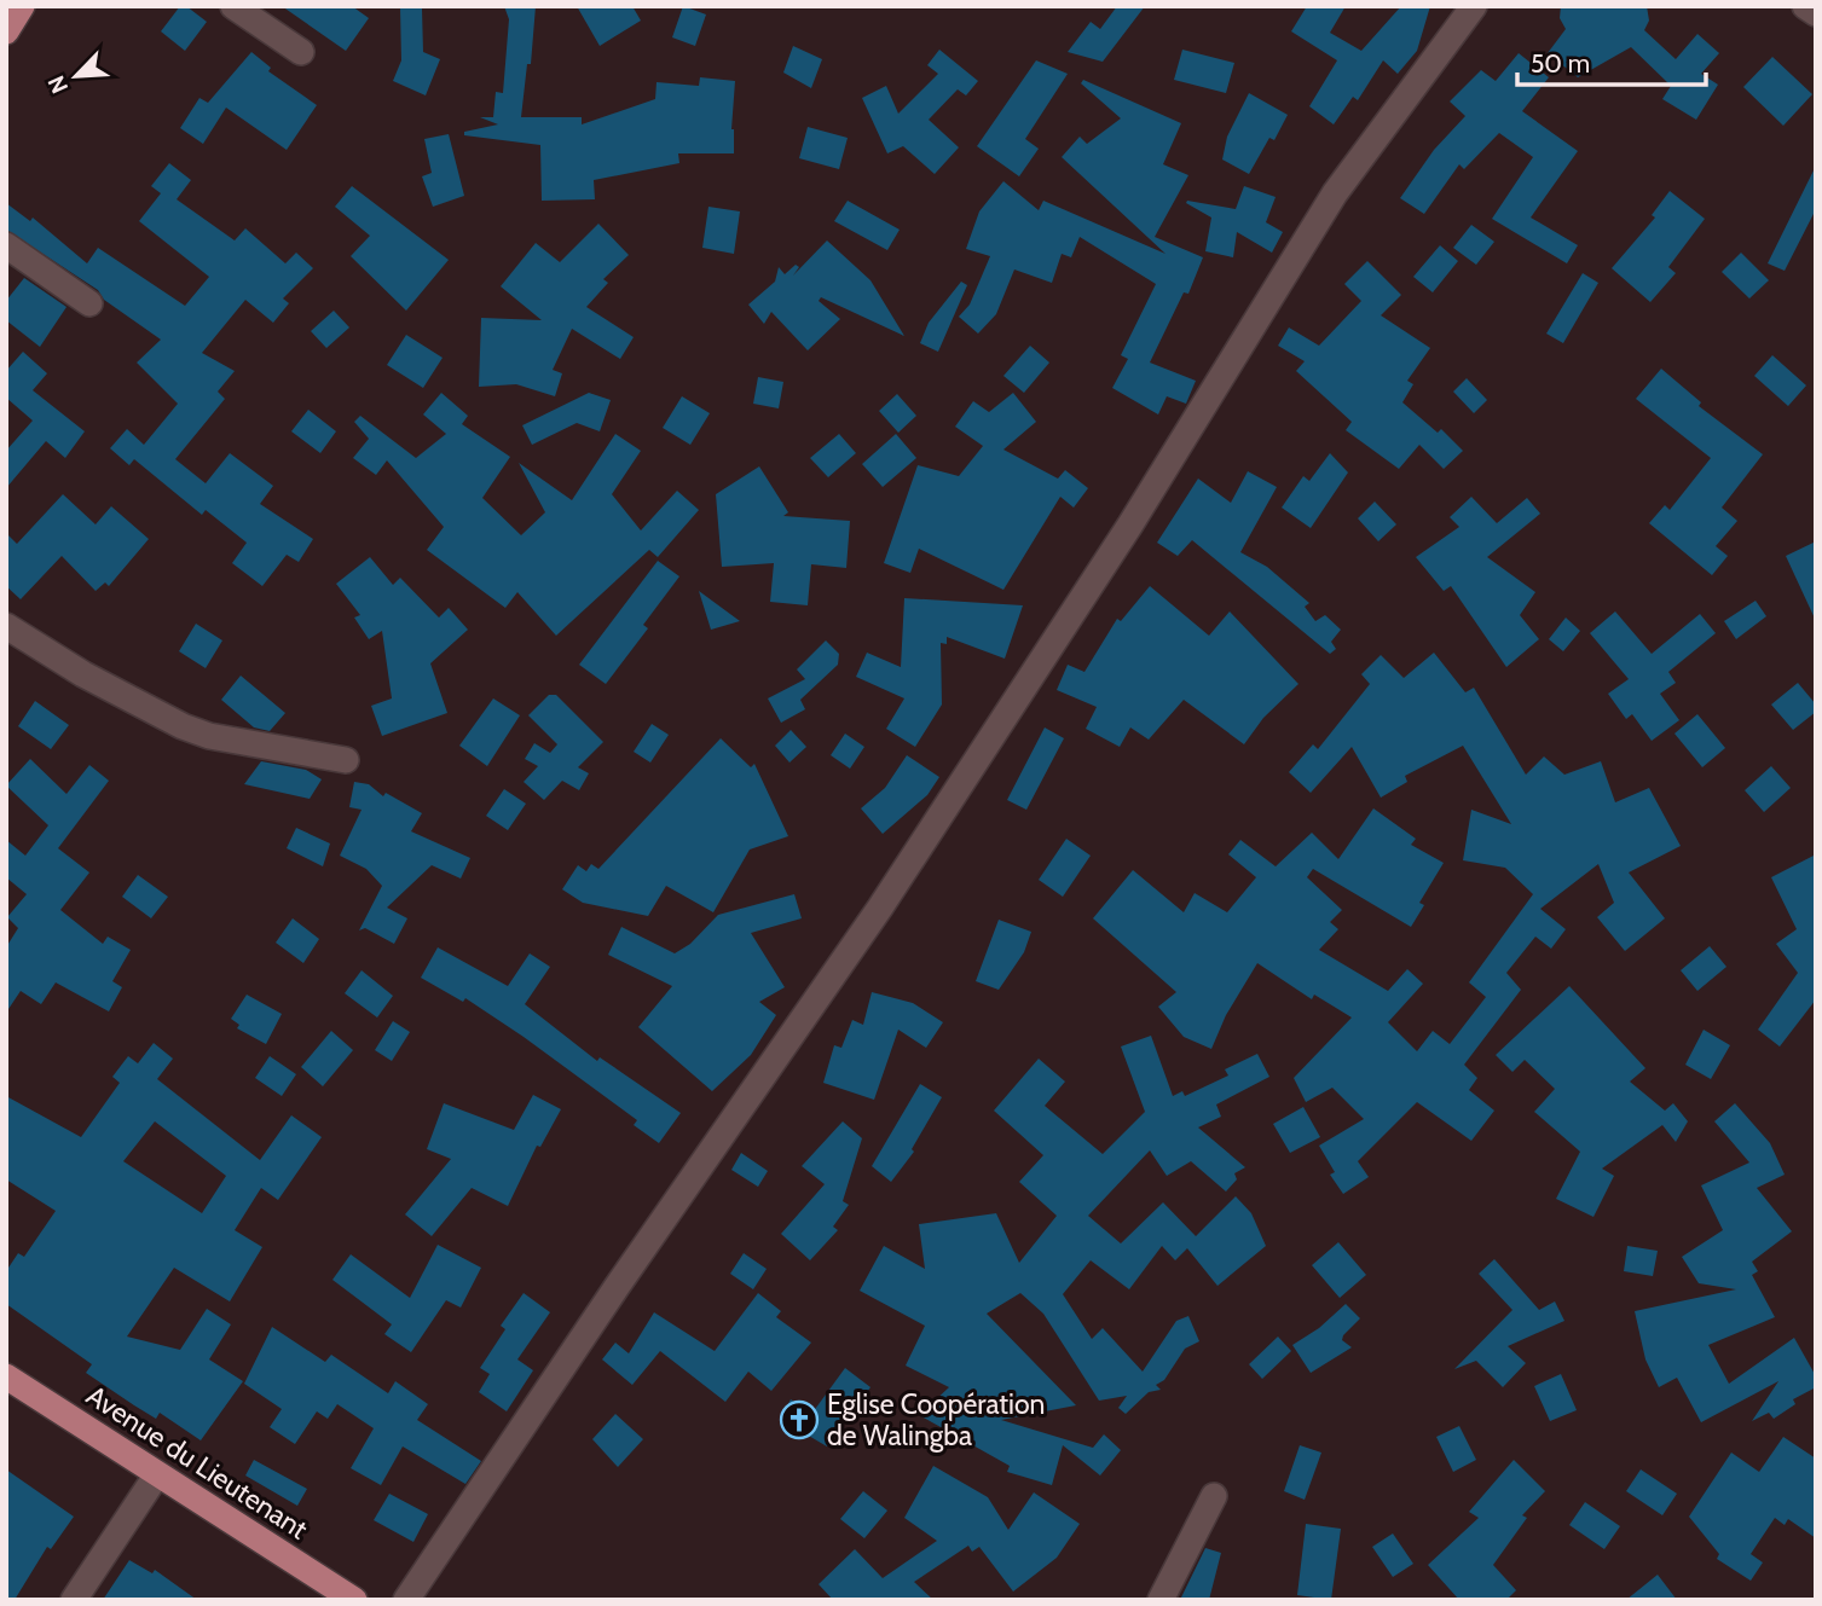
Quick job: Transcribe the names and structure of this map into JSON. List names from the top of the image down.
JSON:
{
  "streets": {
    "main road": ["Avenue du Lieutenant"]
  },
  "places": {
    "church": ["Eglise Coopération de Walingba"]
  },
  "scale_bar": "50 m",
  "north": "bottom left"
}
